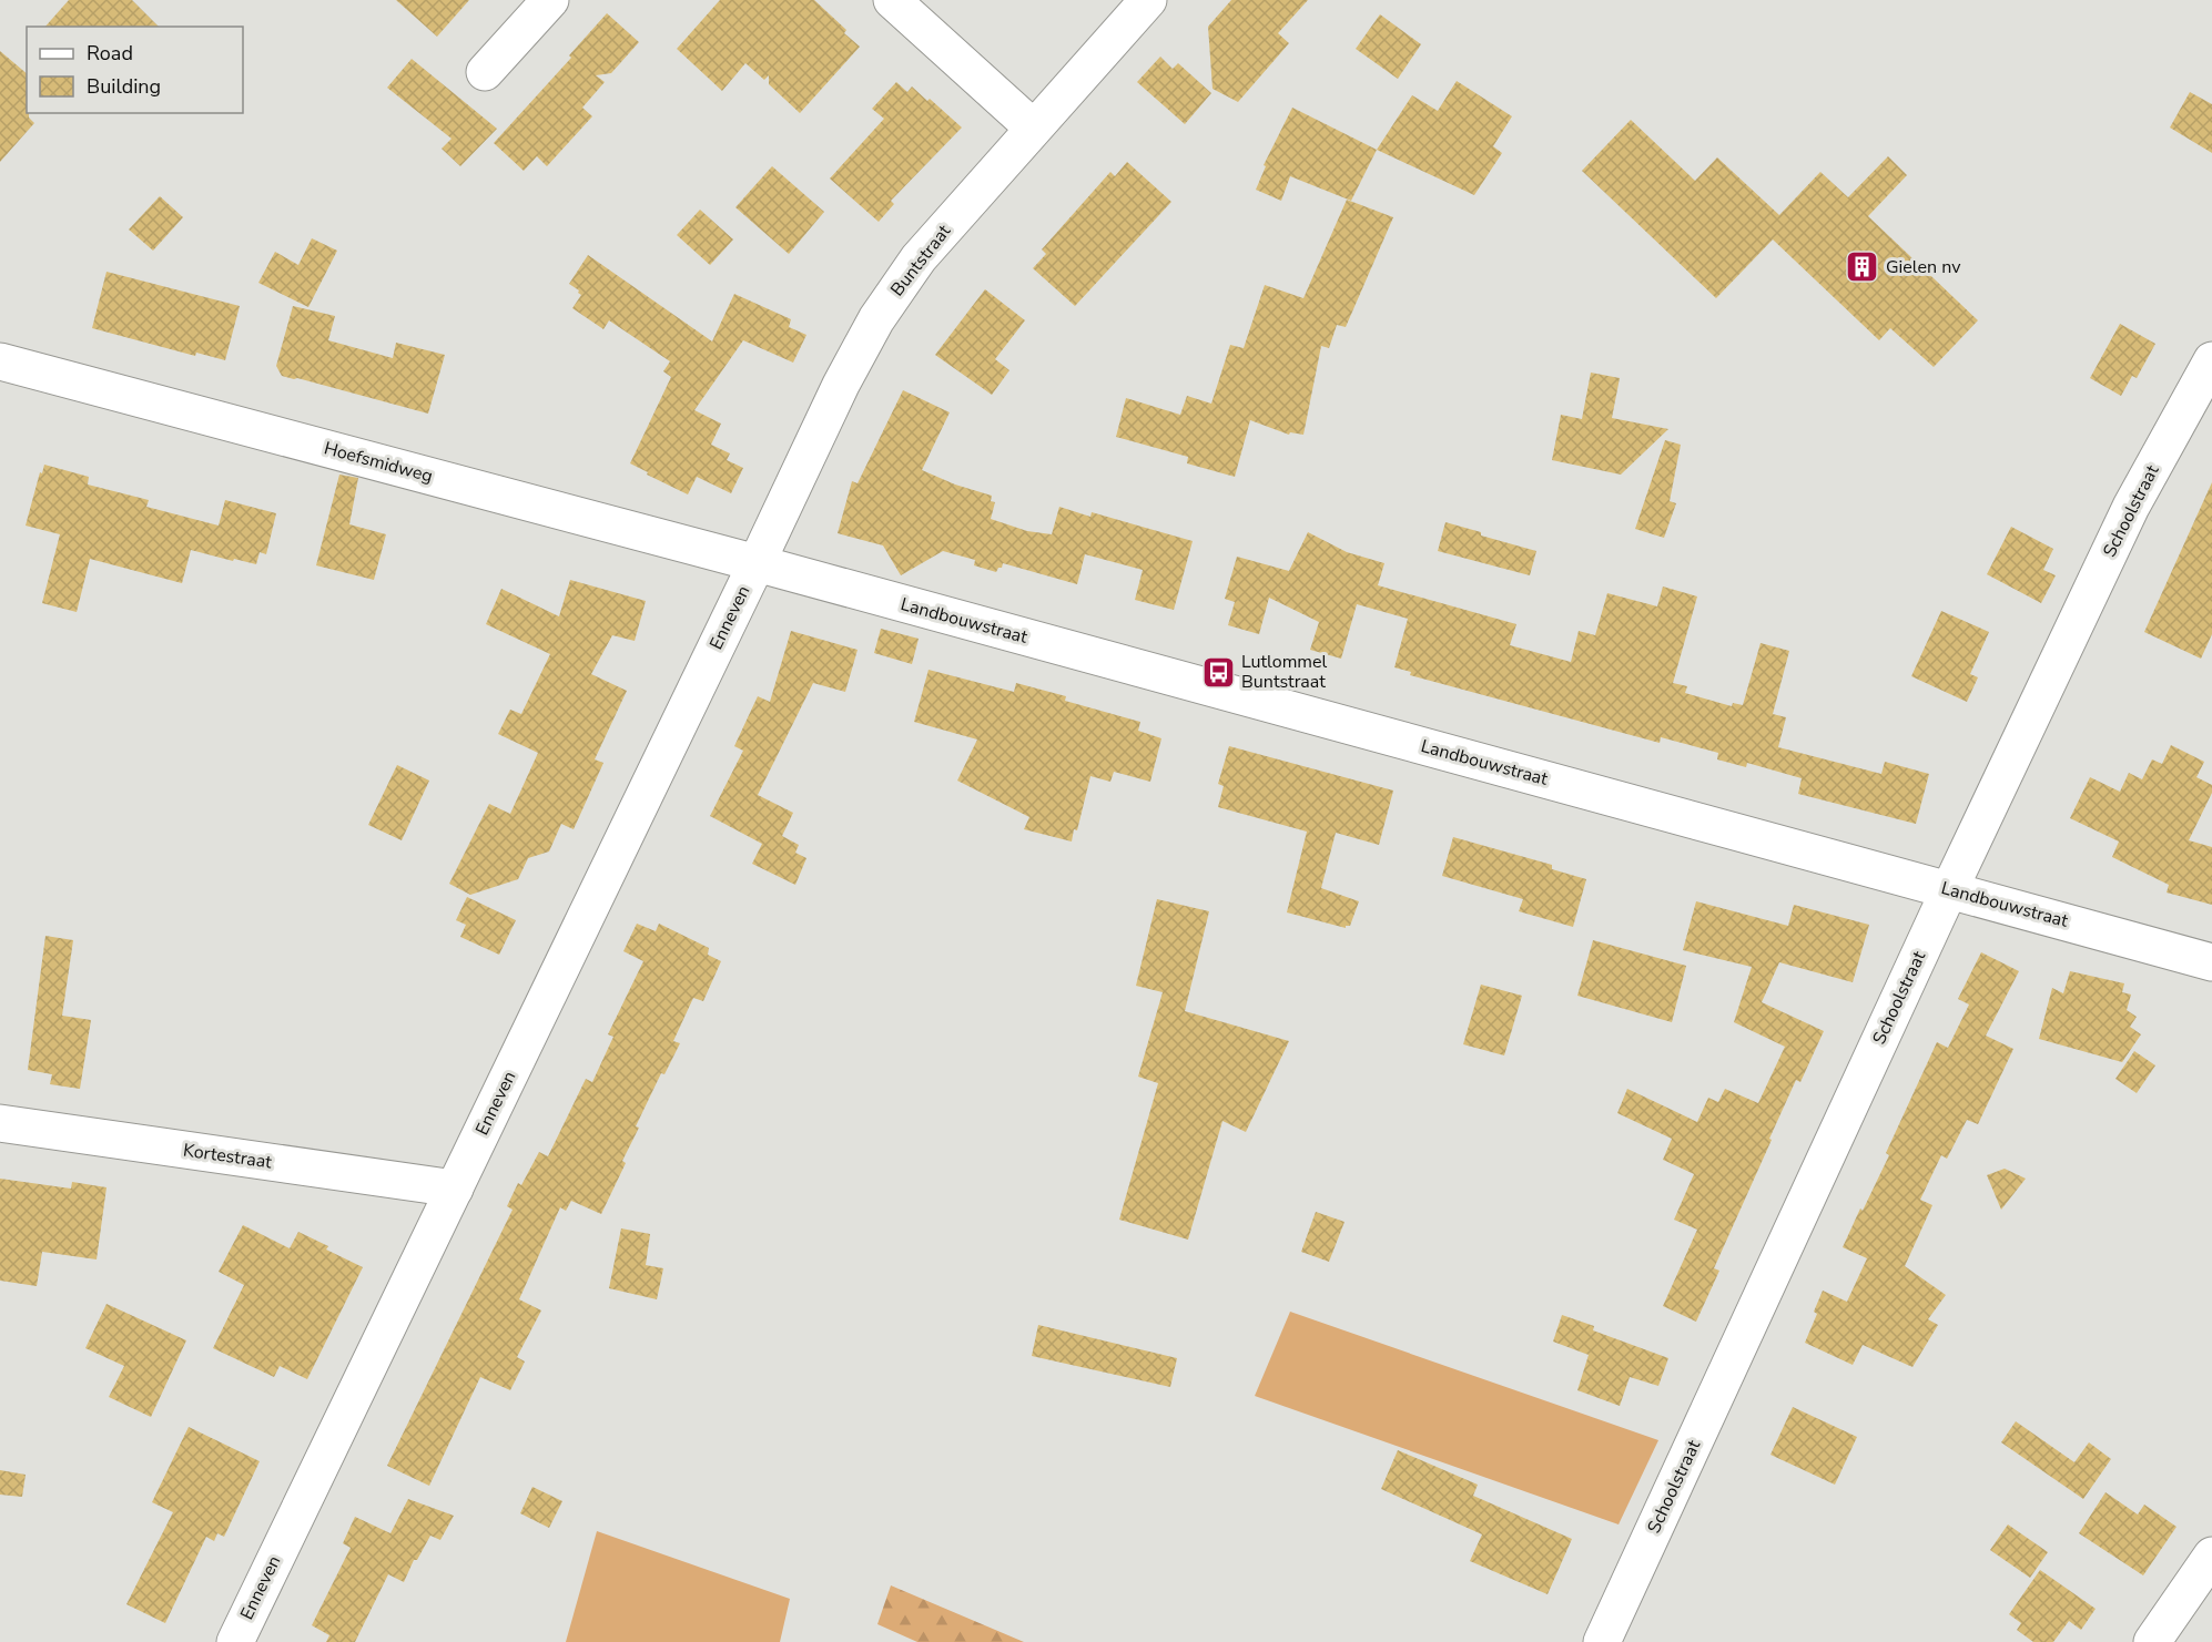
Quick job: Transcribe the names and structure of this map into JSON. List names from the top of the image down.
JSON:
{
  "streets": {
    "street": [
      "Buntstraat",
      "Hoefsmidweg",
      "Schoolstraat",
      "Enneven",
      "Landbouwstraat",
      "Kortestraat"
    ]
  },
  "crossings": [
    ["Buntstraat", "Hoefsmidweg"],
    ["Buntstraat", "Enneven"],
    ["Buntstraat", "Landbouwstraat"],
    ["Hoefsmidweg", "Enneven"],
    ["Hoefsmidweg", "Landbouwstraat"],
    ["Schoolstraat", "Landbouwstraat"],
    ["Enneven", "Landbouwstraat"],
    ["Enneven", "Kortestraat"]
  ],
  "places": {
    "building": ["Gielen nv"],
    "bus stop": ["Lutlommel Buntstraat"]
  },
  "legend": ["Road", "Building"]
}
